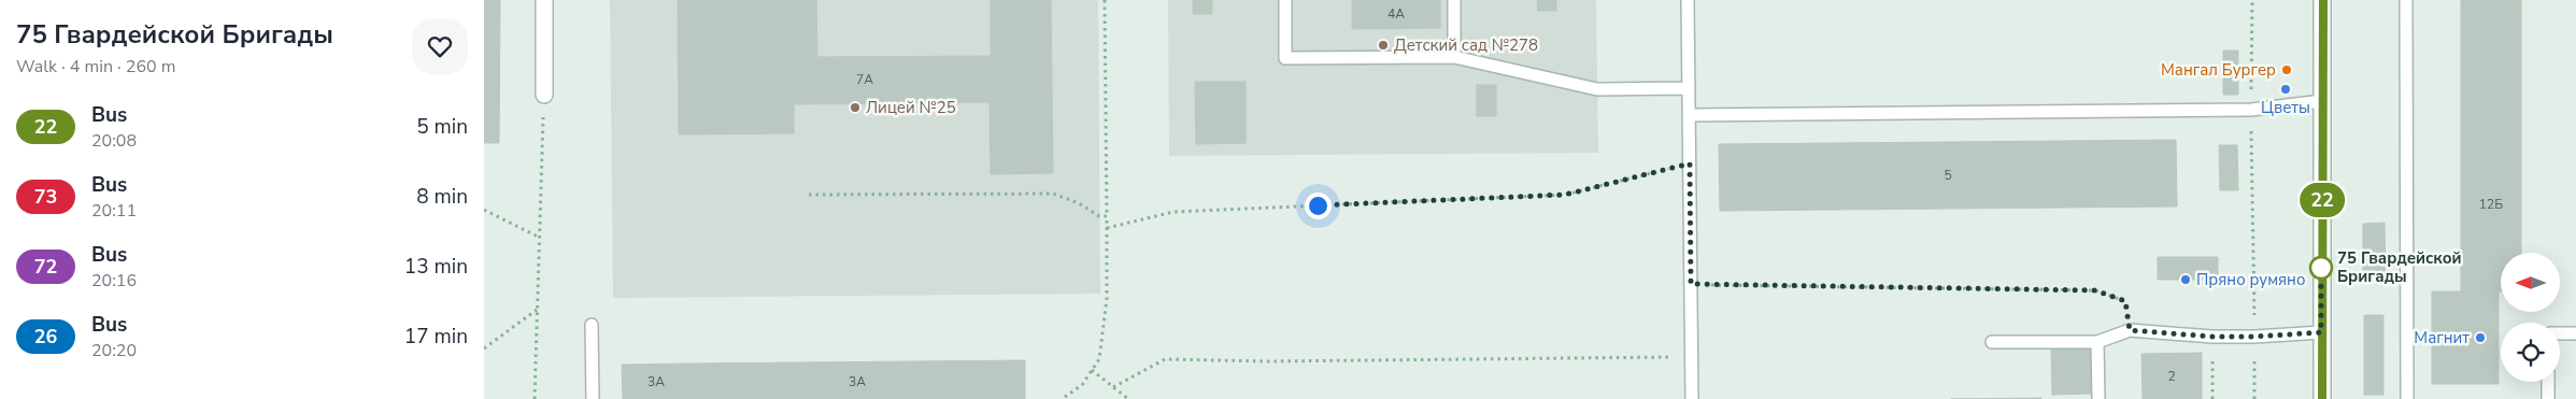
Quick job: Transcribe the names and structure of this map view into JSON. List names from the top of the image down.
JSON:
{
  "places": [
    "Детский сад №278",
    "Мангал Бургер",
    "Цветы",
    "Лицей №25",
    "75 Гвардейской Бригады",
    "Пряно румяно",
    "Магнит"
  ],
  "lines": ["bus line 22"],
  "house_numbers": [
    "4А",
    "7А",
    "5",
    "12Б",
    "2",
    "3А",
    "3А"
  ],
  "north": "left",
  "page": {
    "heading": ["75 Гвардейской Бригады", "Walk · 4 min · 260 m"],
    "on_map": "22",
    "list": [
      {
        "mark": "22",
        "name": "Bus",
        "note": "20:08",
        "value": "5 min"
      },
      {
        "mark": "73",
        "name": "Bus",
        "note": "20:11",
        "value": "8 min"
      },
      {
        "mark": "72",
        "name": "Bus",
        "note": "20:16",
        "value": "13 min"
      },
      {
        "mark": "26",
        "name": "Bus",
        "note": "20:20",
        "value": "17 min"
      }
    ]
  }
}
